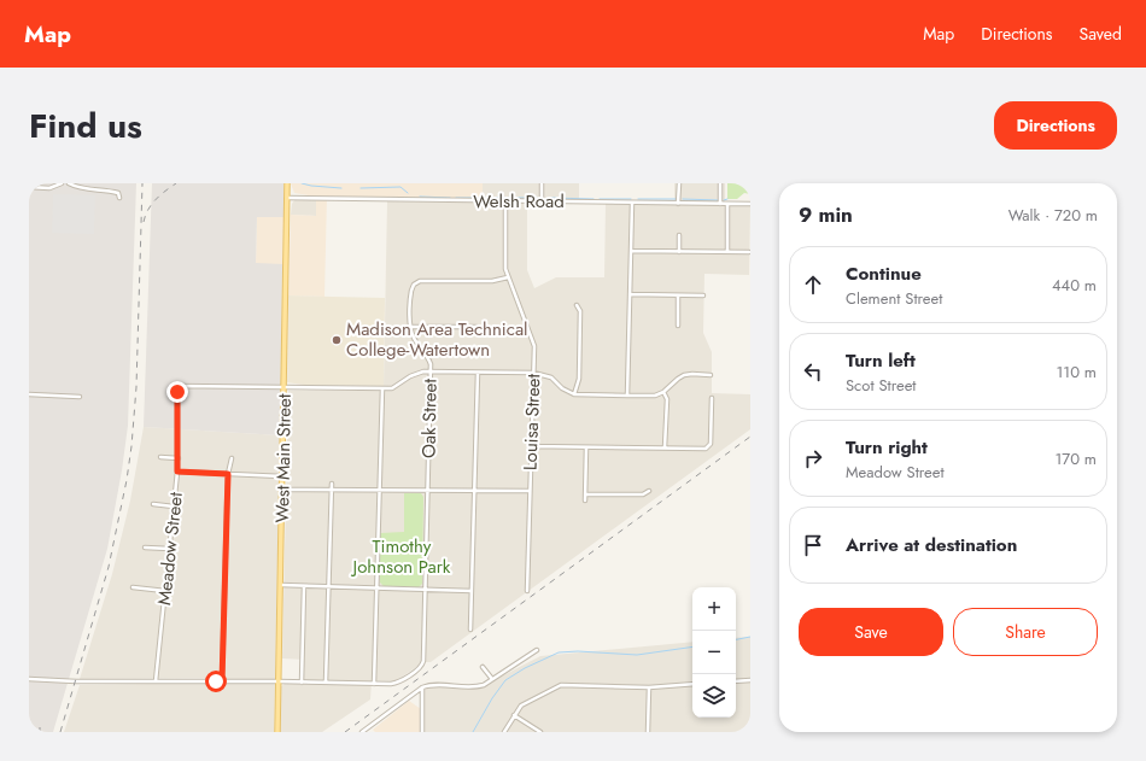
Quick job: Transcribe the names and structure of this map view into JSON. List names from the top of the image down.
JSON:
{
  "streets": {
    "main road": ["West Main Street"],
    "street": [
      "Welsh Road",
      "Oak Street",
      "Louisa Street",
      "Meadow Street"
    ]
  },
  "crossings": [
    ["Welsh Road", "Louisa Street"],
    ["Welsh Road", "West Main Street"],
    ["Oak Street", "Louisa Street"],
    ["West Main Street", "Meadow Street"]
  ],
  "parks": ["Timothy Johnson Park"],
  "places": ["Madison Area Technical College-Watertown"],
  "page": {
    "header": "Map",
    "nav": ["Map", "Directions", "Saved"],
    "title": "Find us",
    "buttons": [
      "Directions",
      ["Save", "Share"]
    ],
    "heading": ["9 min", "Walk · 720 m"],
    "list": [
      ["Continue", "Clement Street", "440 m"],
      ["Turn left", "Scot Street", "110 m"],
      ["Turn right", "Meadow Street", "170 m"],
      "Arrive at destination"
    ],
    "map_buttons": ["+", "−"]
  }
}
